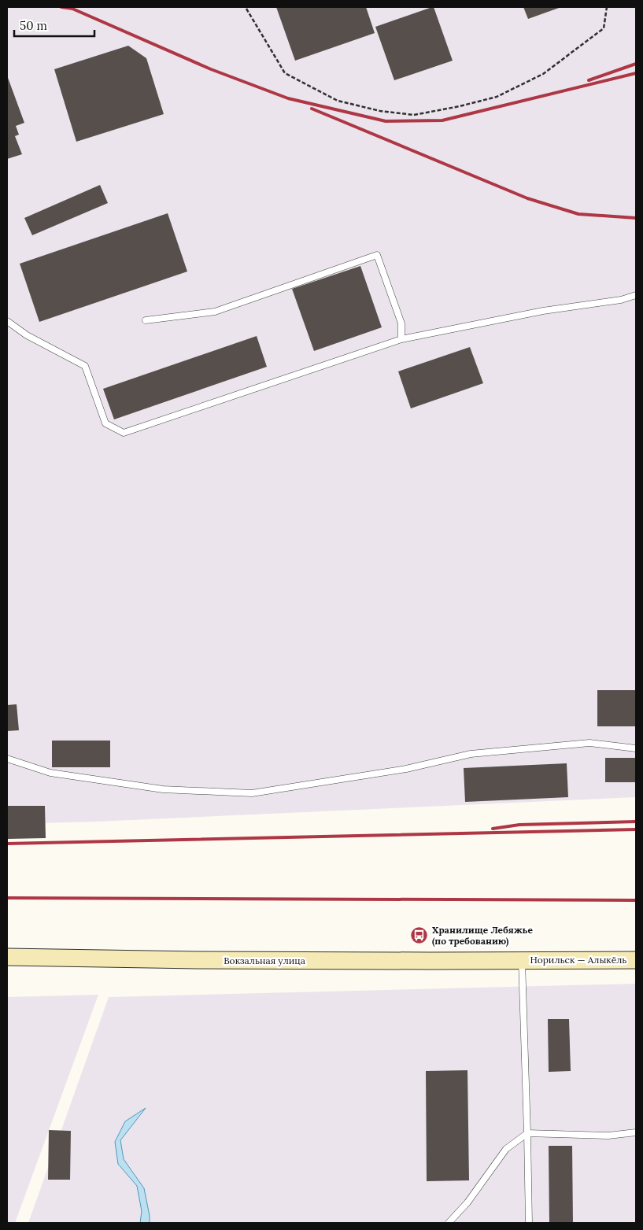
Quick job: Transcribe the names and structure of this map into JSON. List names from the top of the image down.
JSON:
{
  "streets": {
    "main road": ["Норильск — Алыкёль", "Вокзальная улица"]
  },
  "crossings": [
    ["Норильск — Алыкёль", "Вокзальная улица"]
  ],
  "places": {
    "bus stop": ["Хранилище Лебяжье (по требованию)"]
  },
  "scale_bar": "50 m"
}
